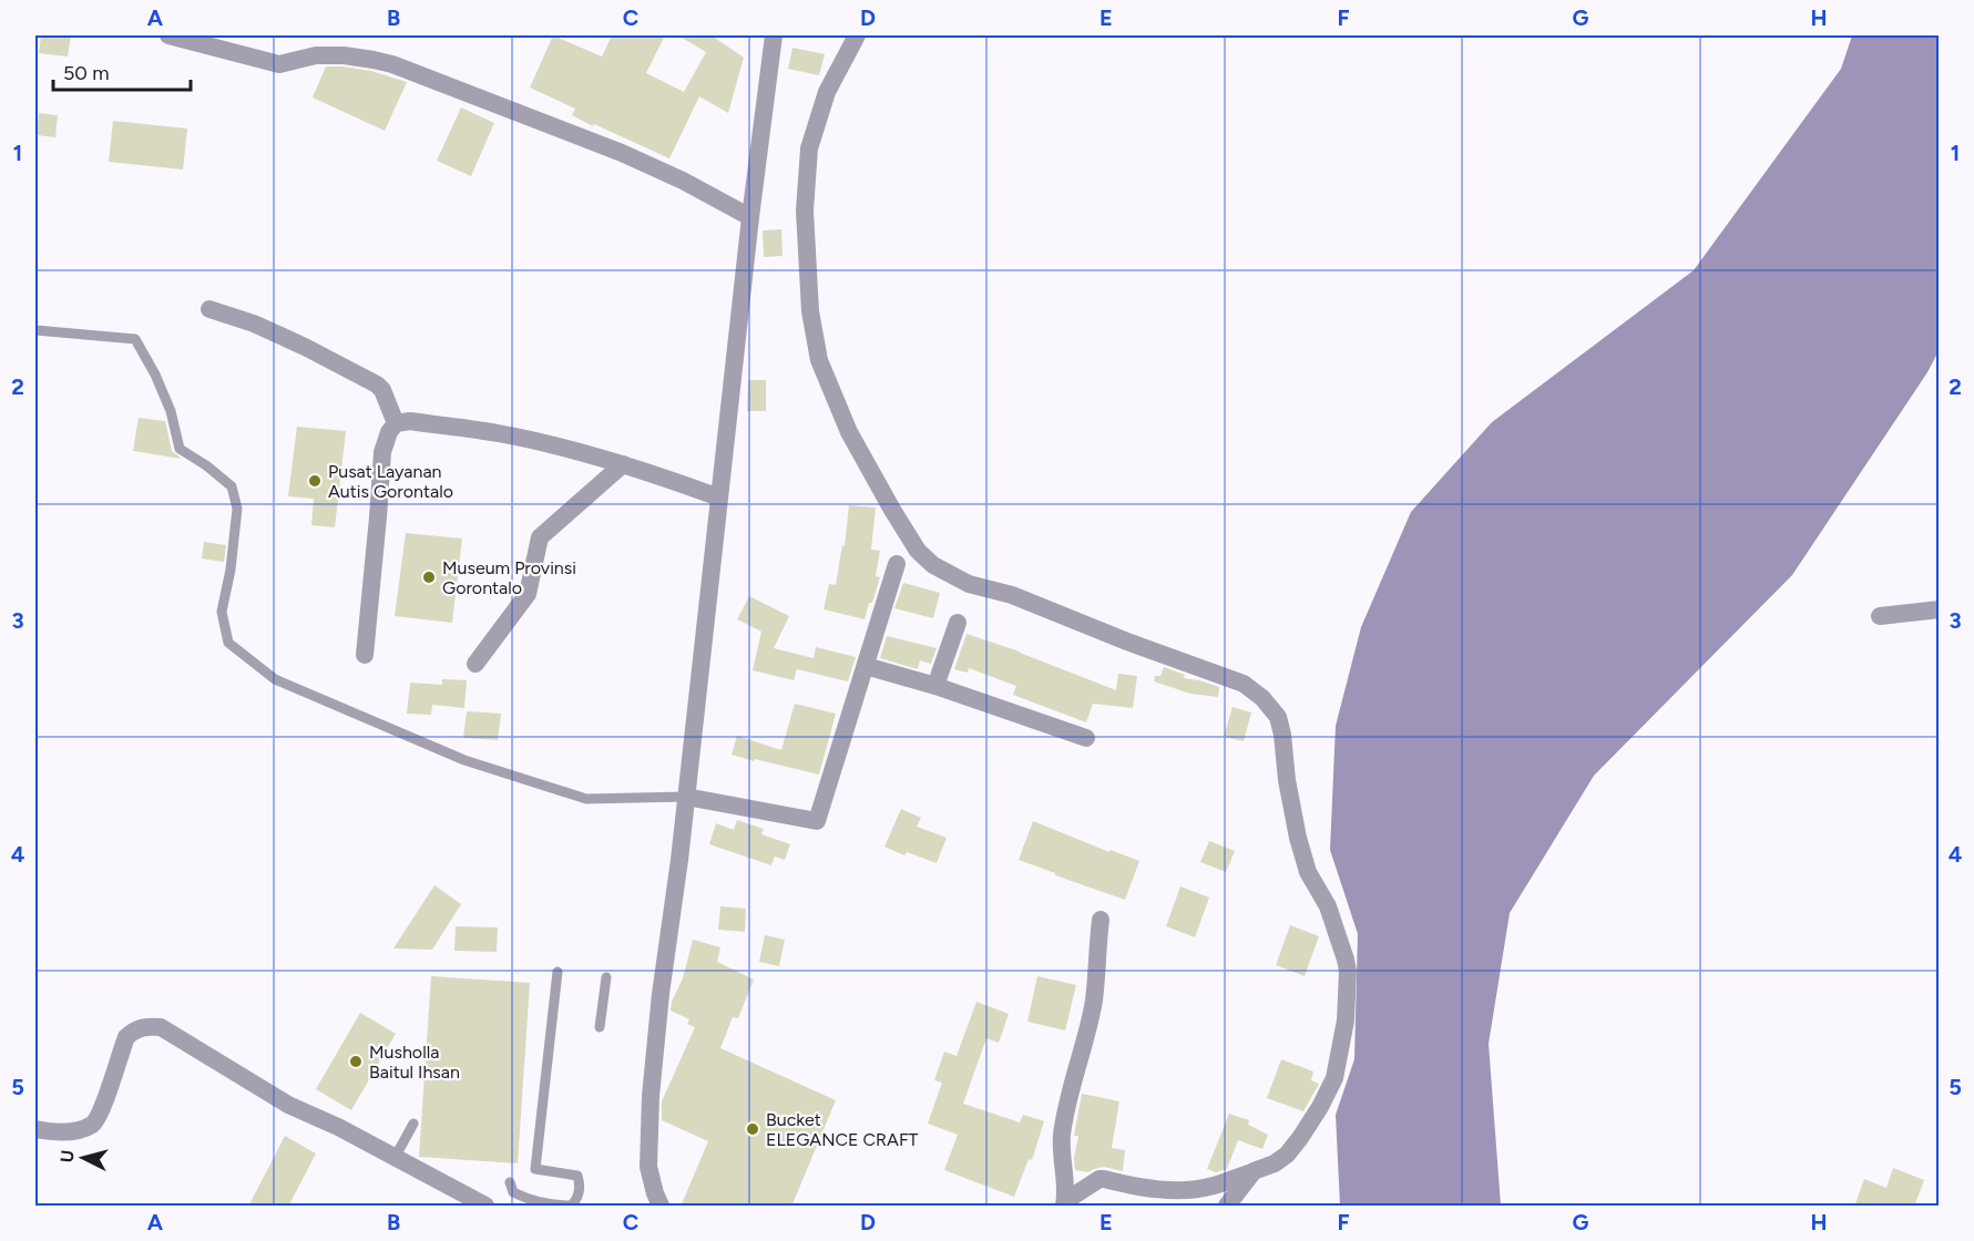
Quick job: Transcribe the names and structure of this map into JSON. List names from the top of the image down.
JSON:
{
  "places": [
    "Pusat Layanan Autis Gorontalo",
    "Museum Provinsi Gorontalo",
    "Musholla Baitul Ihsan",
    "Bucket ELEGANCE CRAFT"
  ],
  "scale_bar": "50 m",
  "north": "left",
  "grid": {
    "columns": [
      "A",
      "B",
      "C",
      "D",
      "E",
      "F",
      "G",
      "H"
    ],
    "rows": [
      "1",
      "2",
      "3",
      "4",
      "5"
    ]
  }
}
